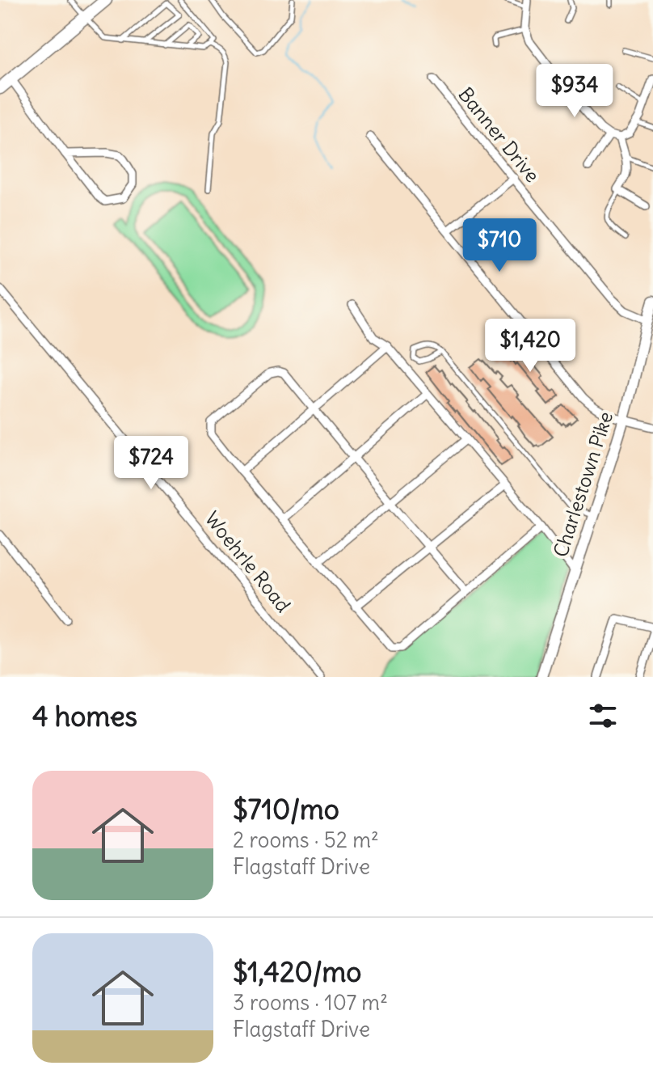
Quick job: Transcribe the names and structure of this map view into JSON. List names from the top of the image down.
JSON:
{
  "streets": {
    "street": ["Banner Drive", "Charlestown Pike", "Woehrle Road"]
  },
  "crossings": [
    ["Banner Drive", "Charlestown Pike"]
  ],
  "page": {
    "price": [
      "$934",
      "$710",
      "$1,420",
      "$724"
    ],
    "heading": "4 homes",
    "list": [
      {
        "name": "$710/mo",
        "note": "2 rooms · 52 m² · Flagstaff Drive"
      },
      {
        "name": "$1,420/mo",
        "note": "3 rooms · 107 m² · Flagstaff Drive"
      }
    ]
  }
}
